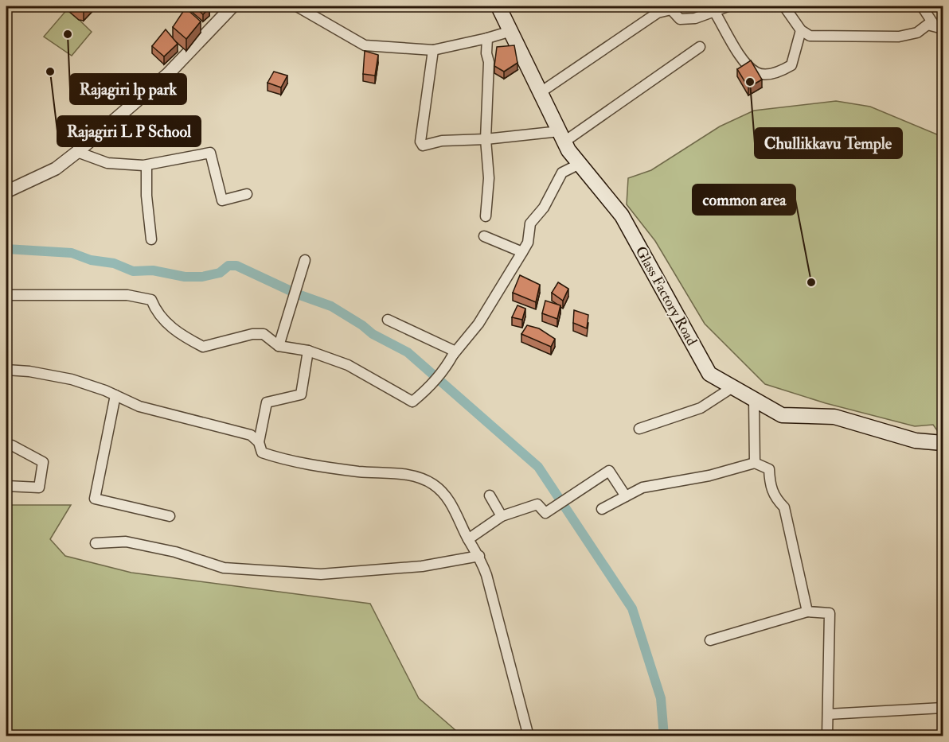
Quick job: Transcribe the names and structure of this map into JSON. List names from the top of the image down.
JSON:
{
  "streets": {
    "main road": ["Glass Factory Road"]
  },
  "places": [
    "Rajagiri lp park",
    "Rajagiri L P School",
    "Chullikkavu Temple",
    "common area"
  ]
}
